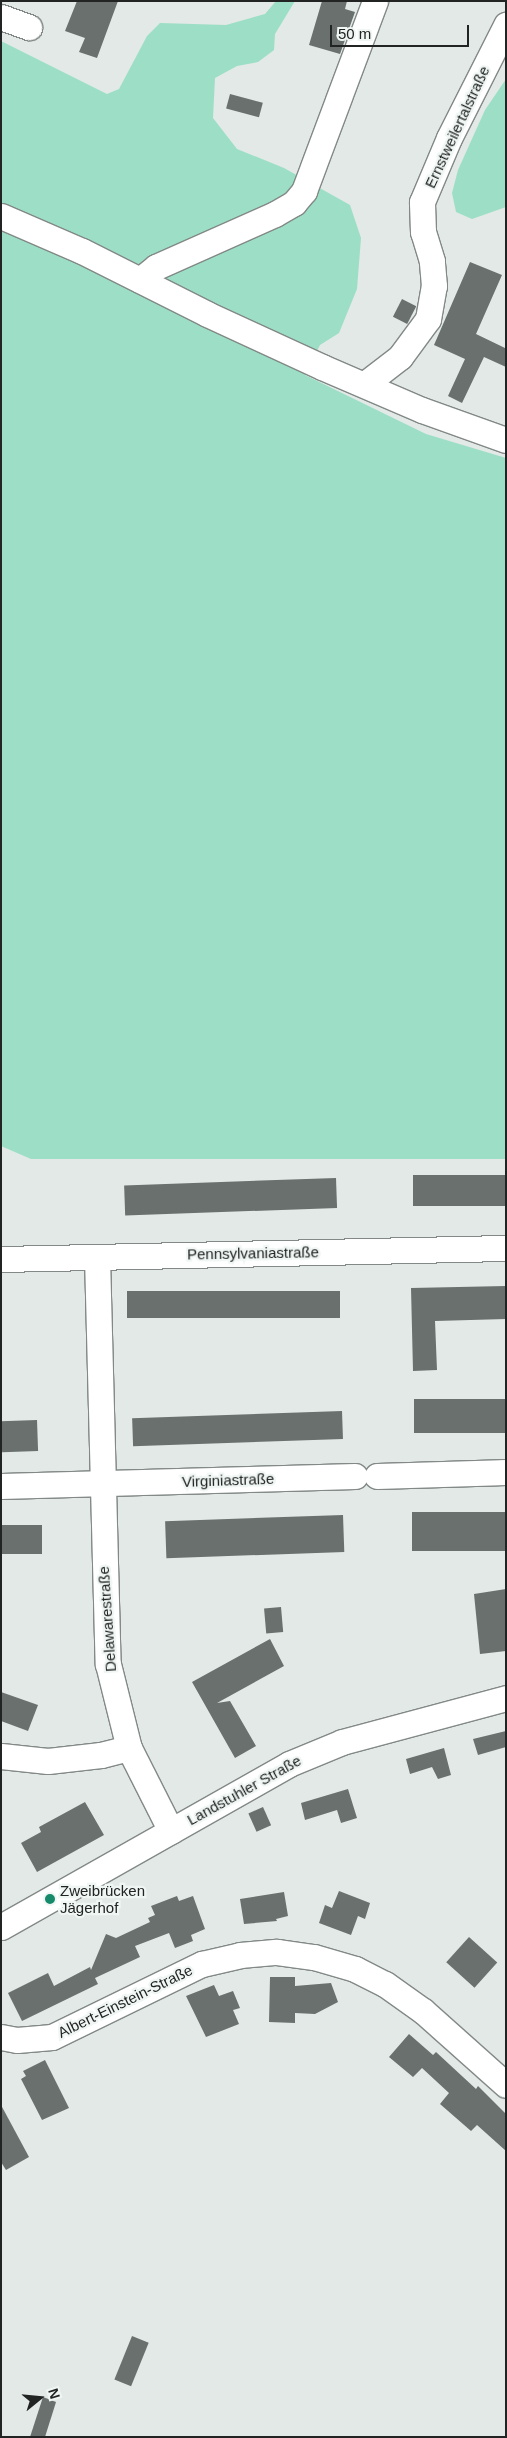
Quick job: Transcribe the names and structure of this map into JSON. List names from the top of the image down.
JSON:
{
  "streets": {
    "street": [
      "Ernstweilertalstraße",
      "Pennsylvaniastraße",
      "Virginiastraße",
      "Delawarestraße",
      "Landstuhler Straße",
      "Albert-Einstein-Straße"
    ]
  },
  "crossings": [
    ["Pennsylvaniastraße", "Delawarestraße"],
    ["Virginiastraße", "Delawarestraße"],
    ["Delawarestraße", "Landstuhler Straße"]
  ],
  "places": ["Zweibrücken Jägerhof"],
  "scale_bar": "50 m",
  "north": "right"
}
